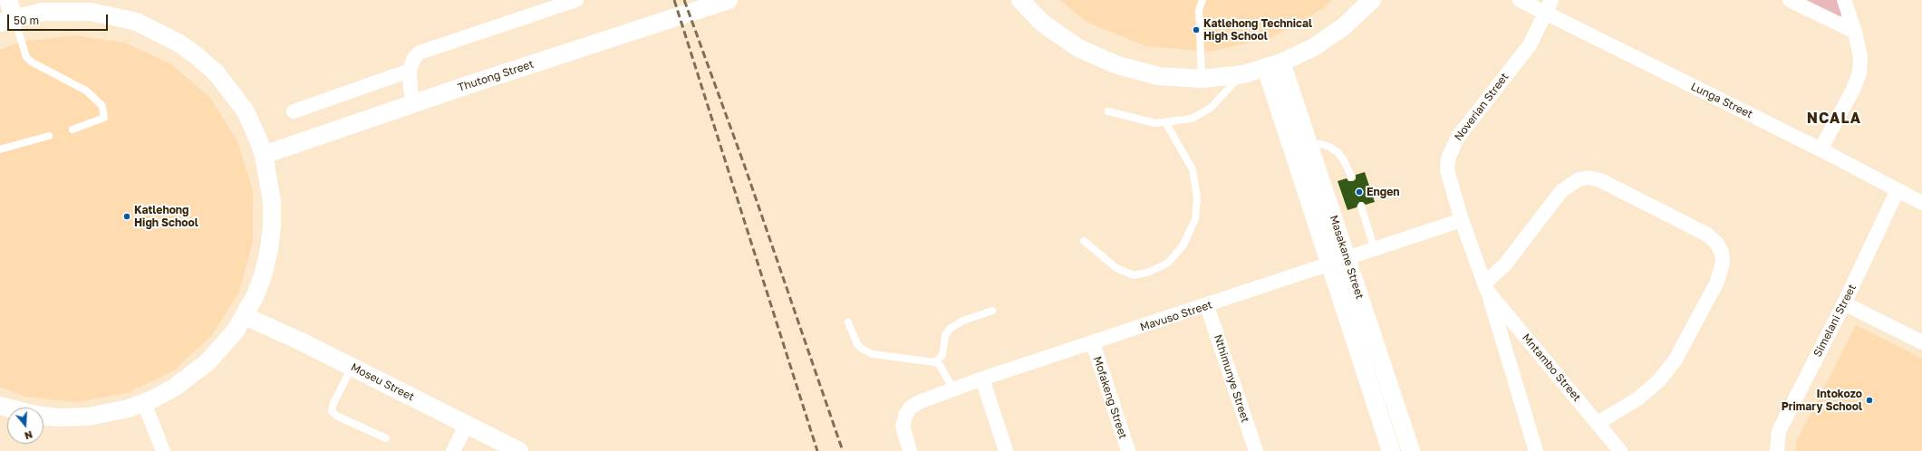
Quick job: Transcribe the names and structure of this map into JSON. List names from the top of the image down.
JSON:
{
  "streets": {
    "street": [
      "Thutong Street",
      "Lunga Street",
      "Noverian Street",
      "Masakane Street",
      "Mavuso Street",
      "Simelani Street",
      "Mntambo Street",
      "Nthimunye Street",
      "Moseu Street",
      "Mofakeng Street"
    ]
  },
  "crossings": [
    ["Lunga Street", "Noverian Street"],
    ["Lunga Street", "Simelani Street"],
    ["Noverian Street", "Mavuso Street"],
    ["Noverian Street", "Mntambo Street"],
    ["Masakane Street", "Mavuso Street"],
    ["Mavuso Street", "Nthimunye Street"],
    ["Mavuso Street", "Mofakeng Street"]
  ],
  "districts": ["NCALA"],
  "places": [
    "Katlehong Technical High School",
    "Engen",
    "Katlehong High School",
    "Intokozo Primary School"
  ],
  "scale_bar": "50 m",
  "north": "bottom"
}
